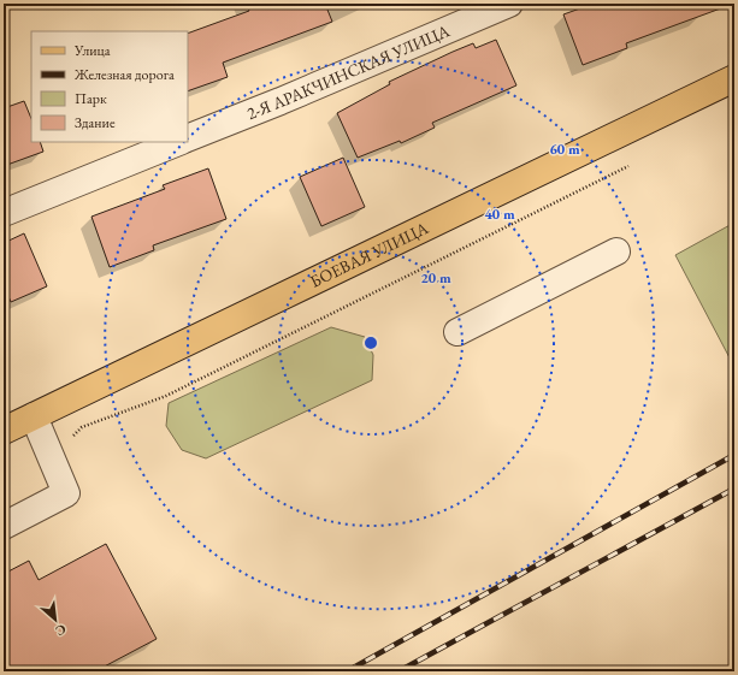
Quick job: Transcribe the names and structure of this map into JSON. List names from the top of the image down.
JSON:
{
  "streets": {
    "main road": ["БОЕВАЯ УЛИЦА"],
    "street": ["2-Я АРАКЧИНСКАЯ УЛИЦА"]
  },
  "legend": [
    "Улица",
    "Железная дорога",
    "Парк",
    "Здание"
  ],
  "north": "bottom right",
  "rings": ["60 m", "40 m", "20 m"]
}
